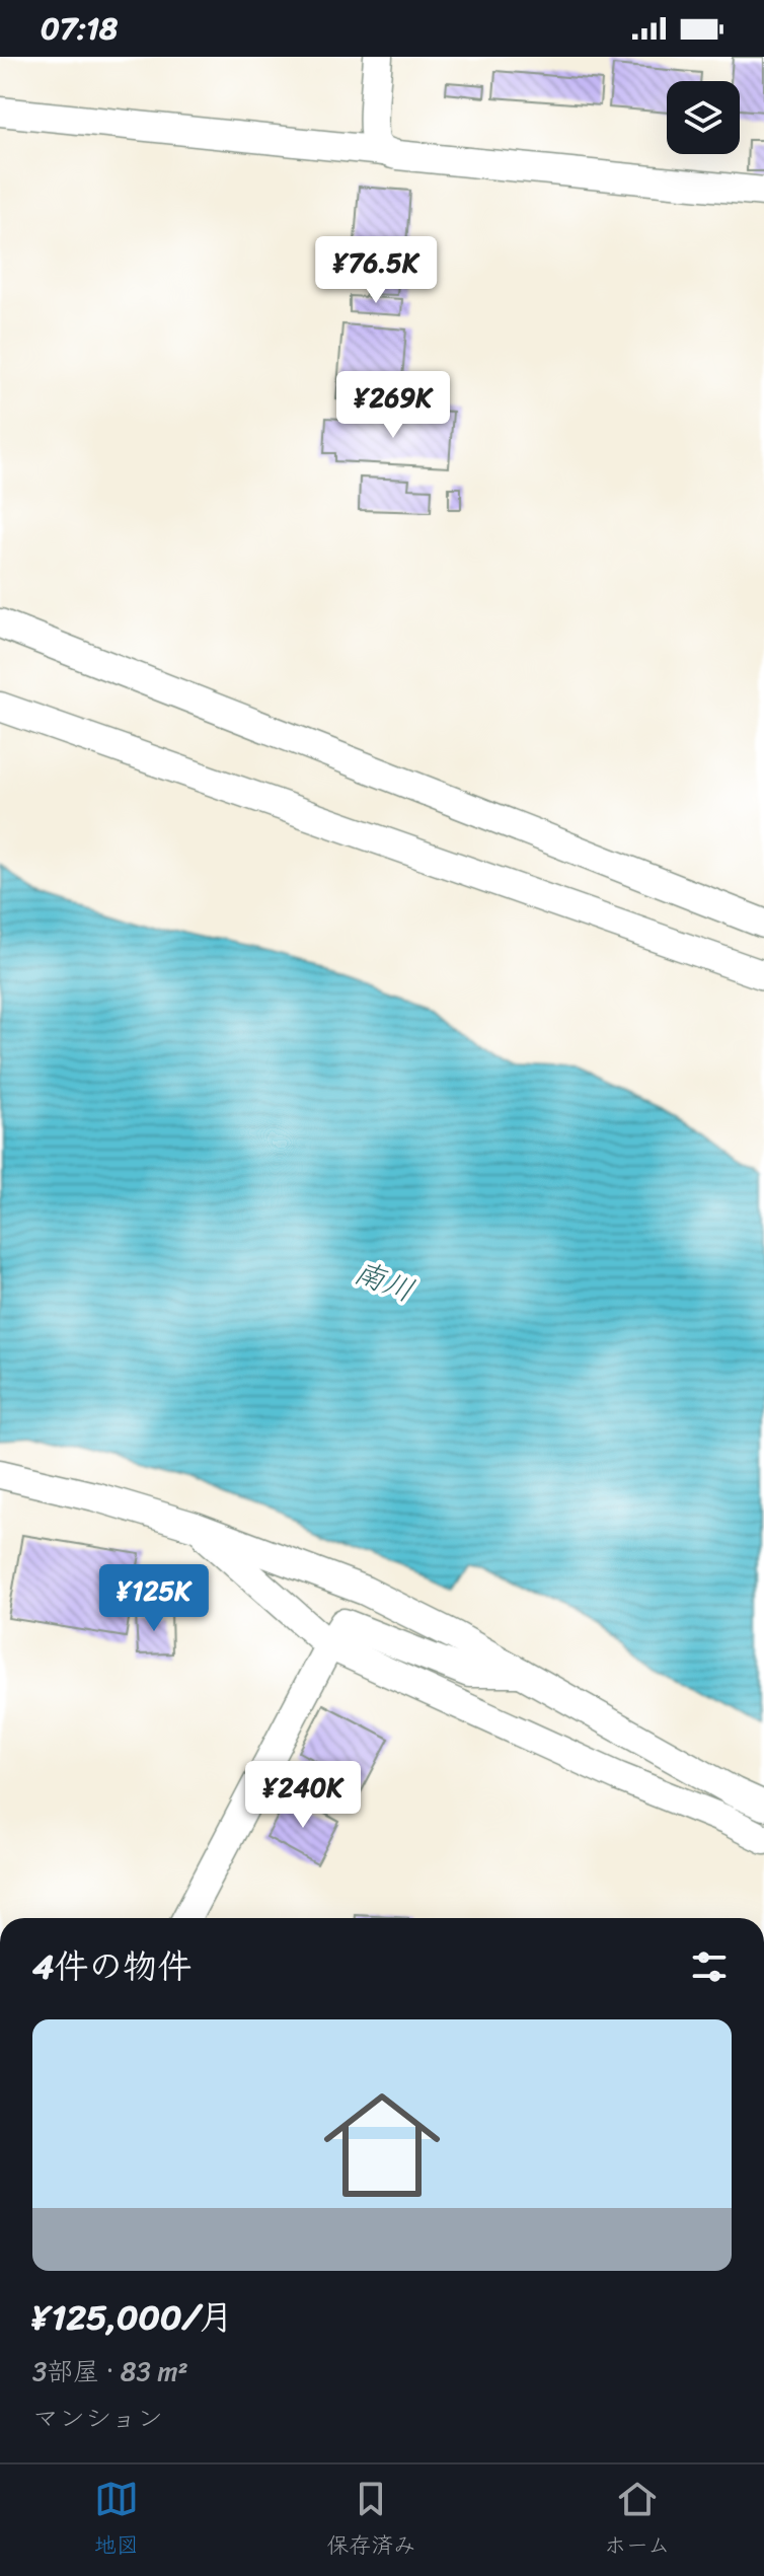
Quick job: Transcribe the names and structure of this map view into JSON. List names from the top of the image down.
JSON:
{
  "water": ["南川"],
  "page": {
    "status": "07:18",
    "price": [
      "¥76.5K",
      "¥269K",
      "¥125K",
      "¥240K"
    ],
    "heading": "4件の物件",
    "list": [
      {
        "name": "¥125,000/月",
        "note": "3部屋 · 83 m² · マンション"
      }
    ],
    "tabs": ["地図", "保存済み", "ホーム"]
  }
}
